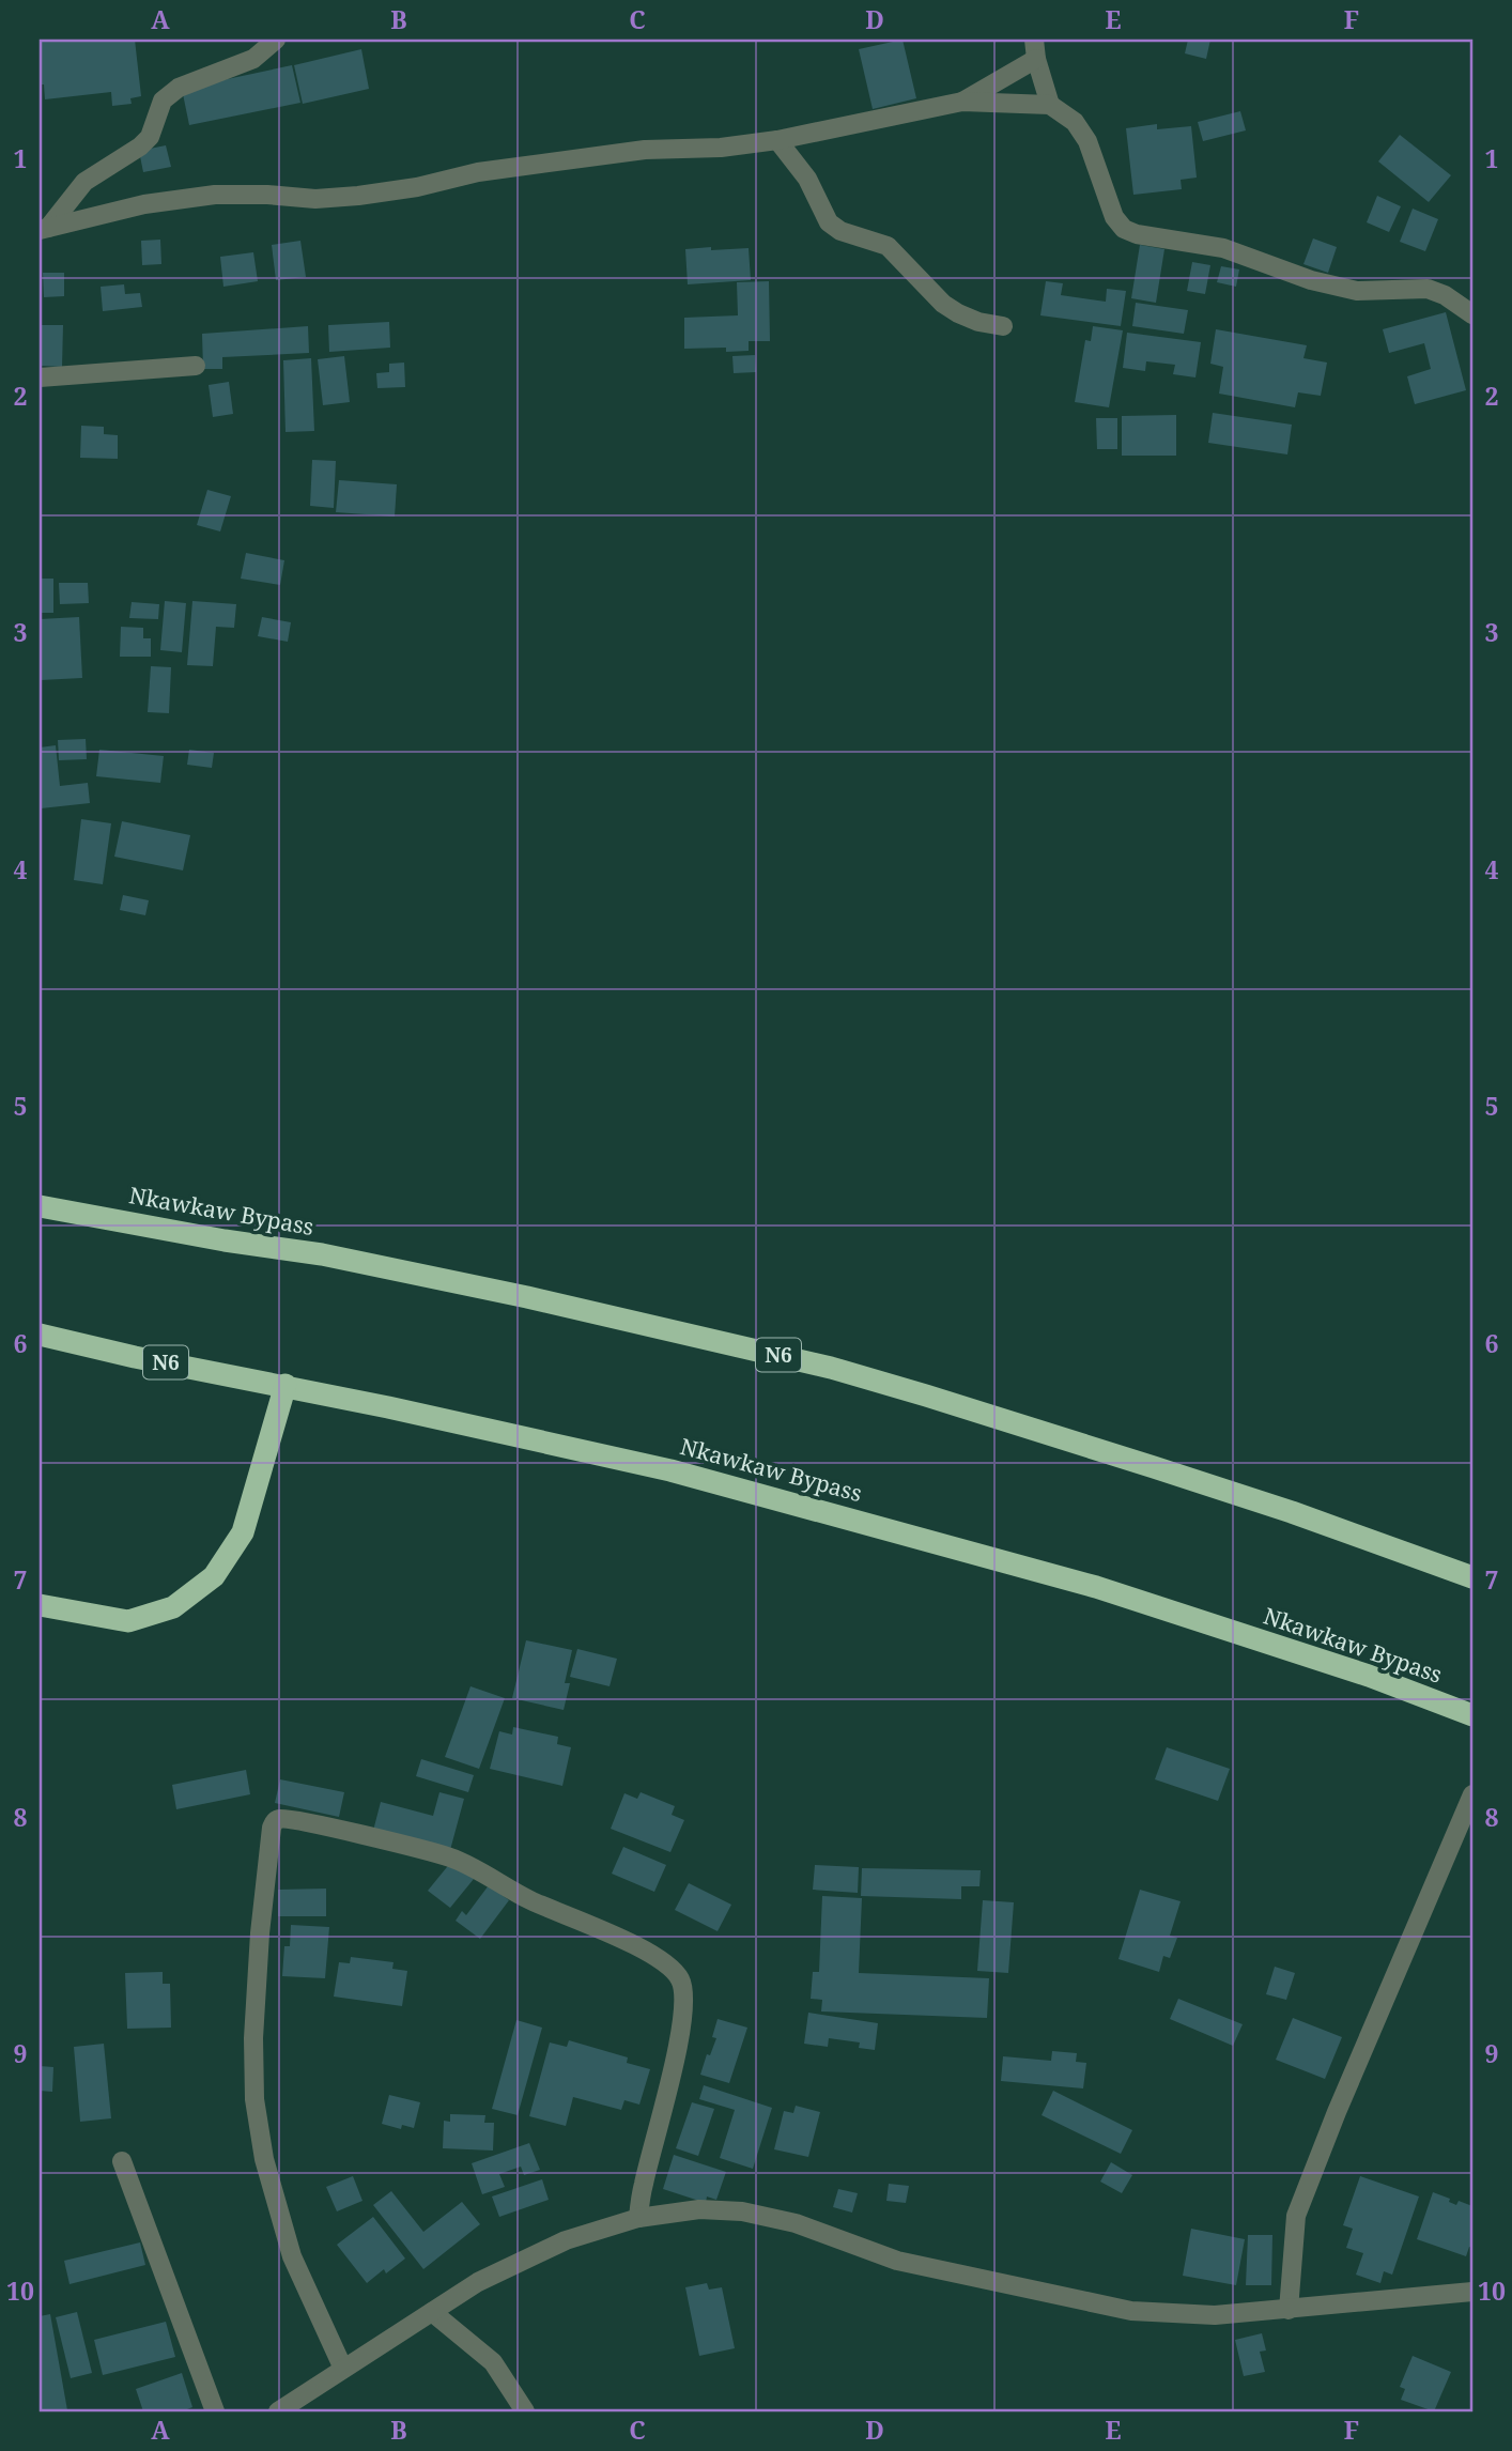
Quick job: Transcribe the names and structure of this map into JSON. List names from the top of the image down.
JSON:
{
  "streets": {
    "highway": ["Nkawkaw Bypass", "N6"]
  },
  "grid": {
    "columns": [
      "A",
      "B",
      "C",
      "D",
      "E",
      "F"
    ],
    "rows": [
      "1",
      "2",
      "3",
      "4",
      "5",
      "6",
      "7",
      "8",
      "9",
      "10"
    ]
  }
}
